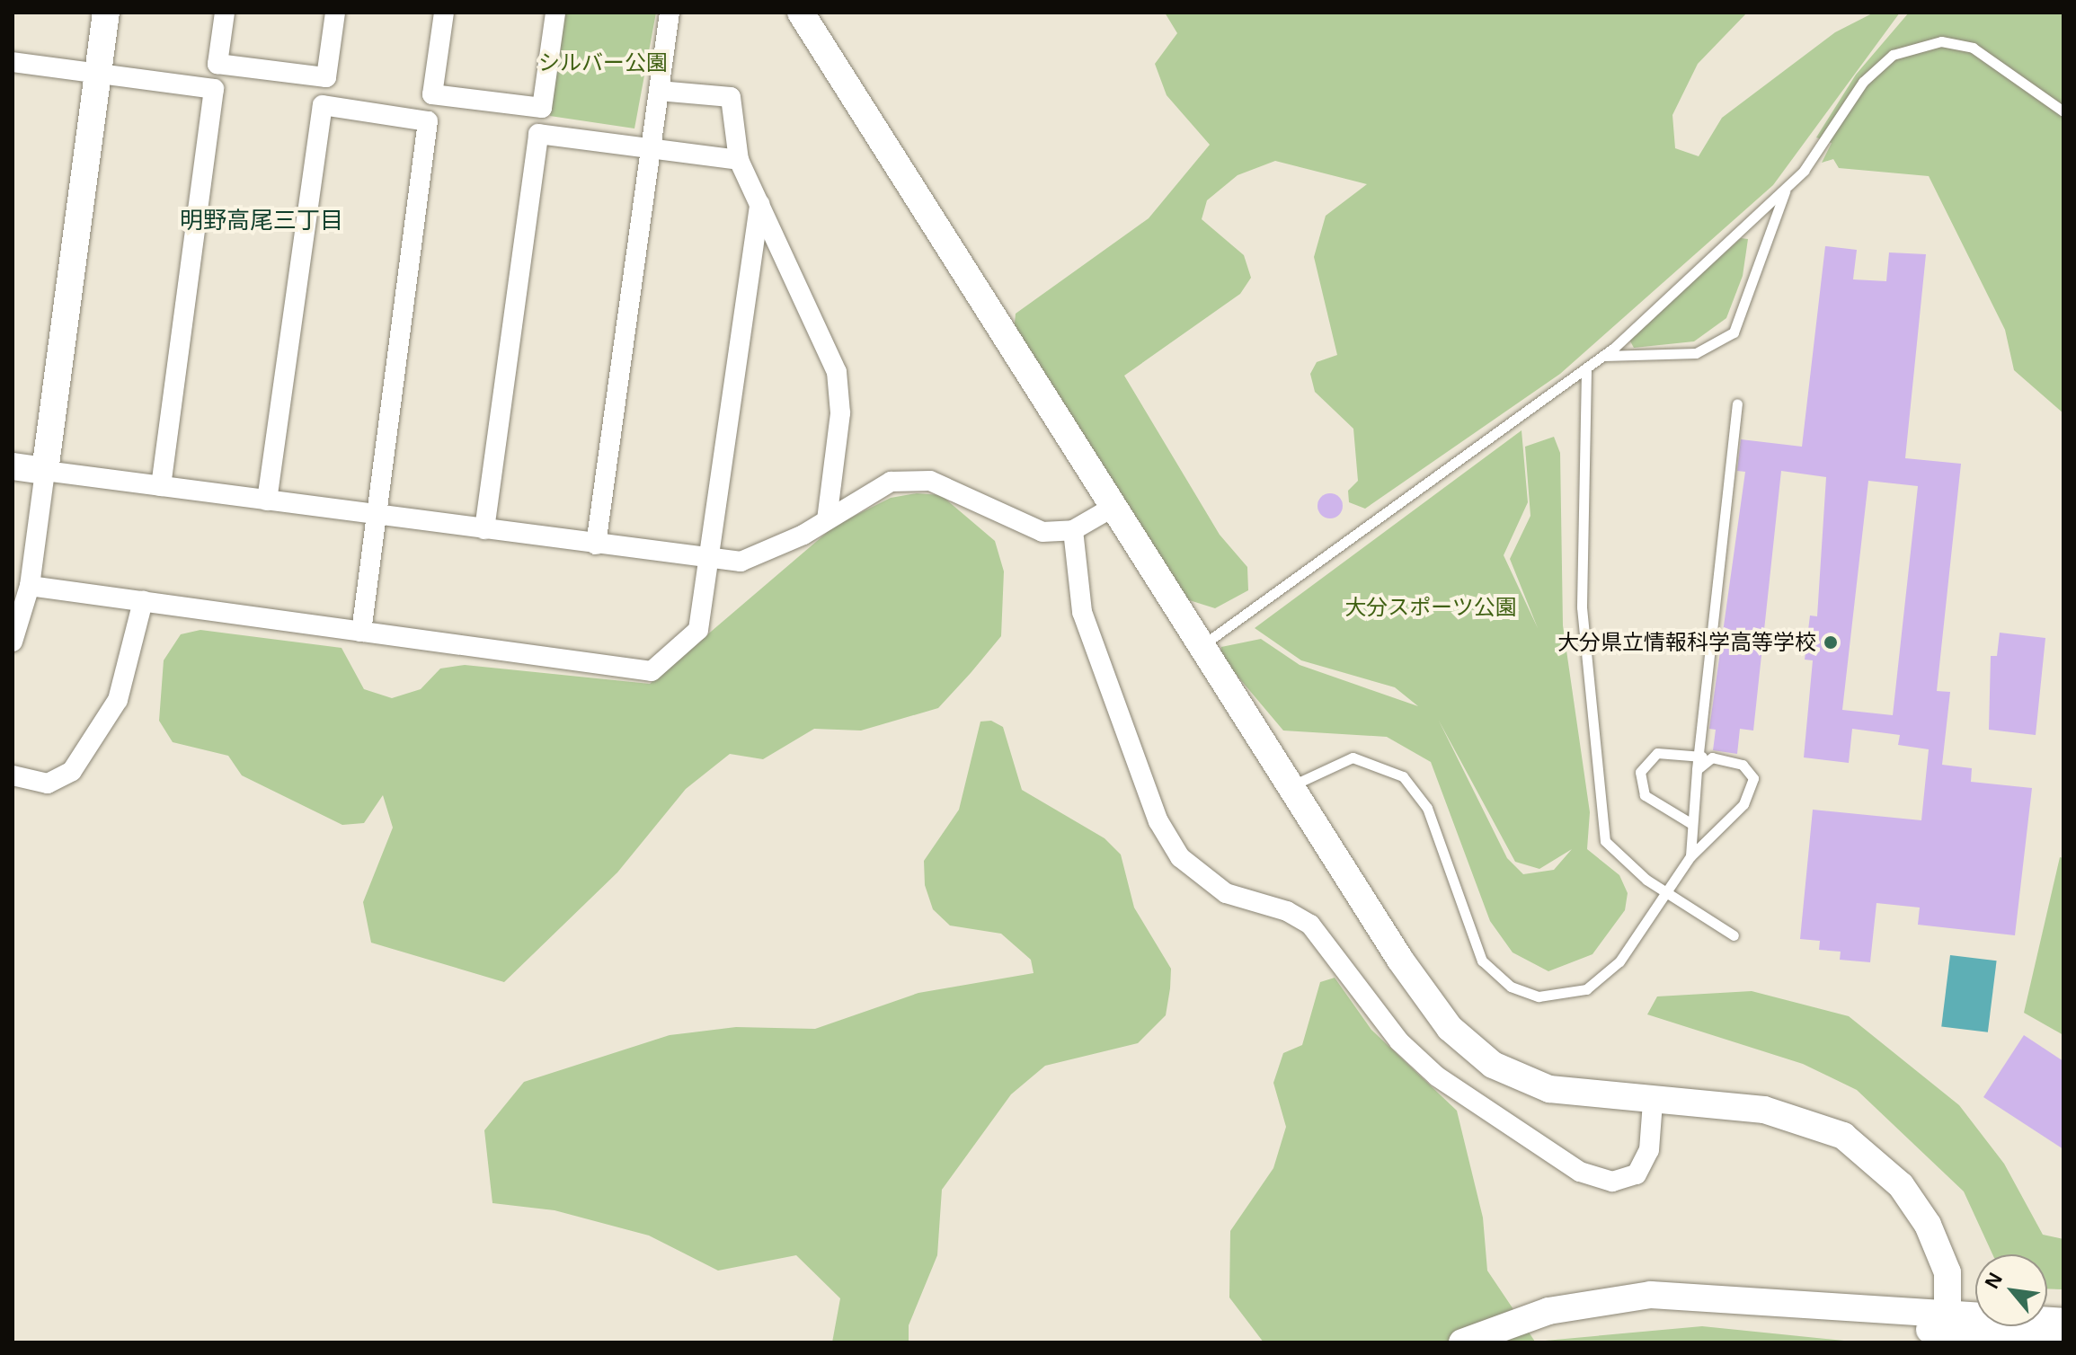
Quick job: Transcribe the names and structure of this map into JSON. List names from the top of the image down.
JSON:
{
  "districts": ["明野高尾三丁目"],
  "parks": ["シルバー公園", "大分スポーツ公園"],
  "places": ["大分県立情報科学高等学校"],
  "north": "top left"
}
